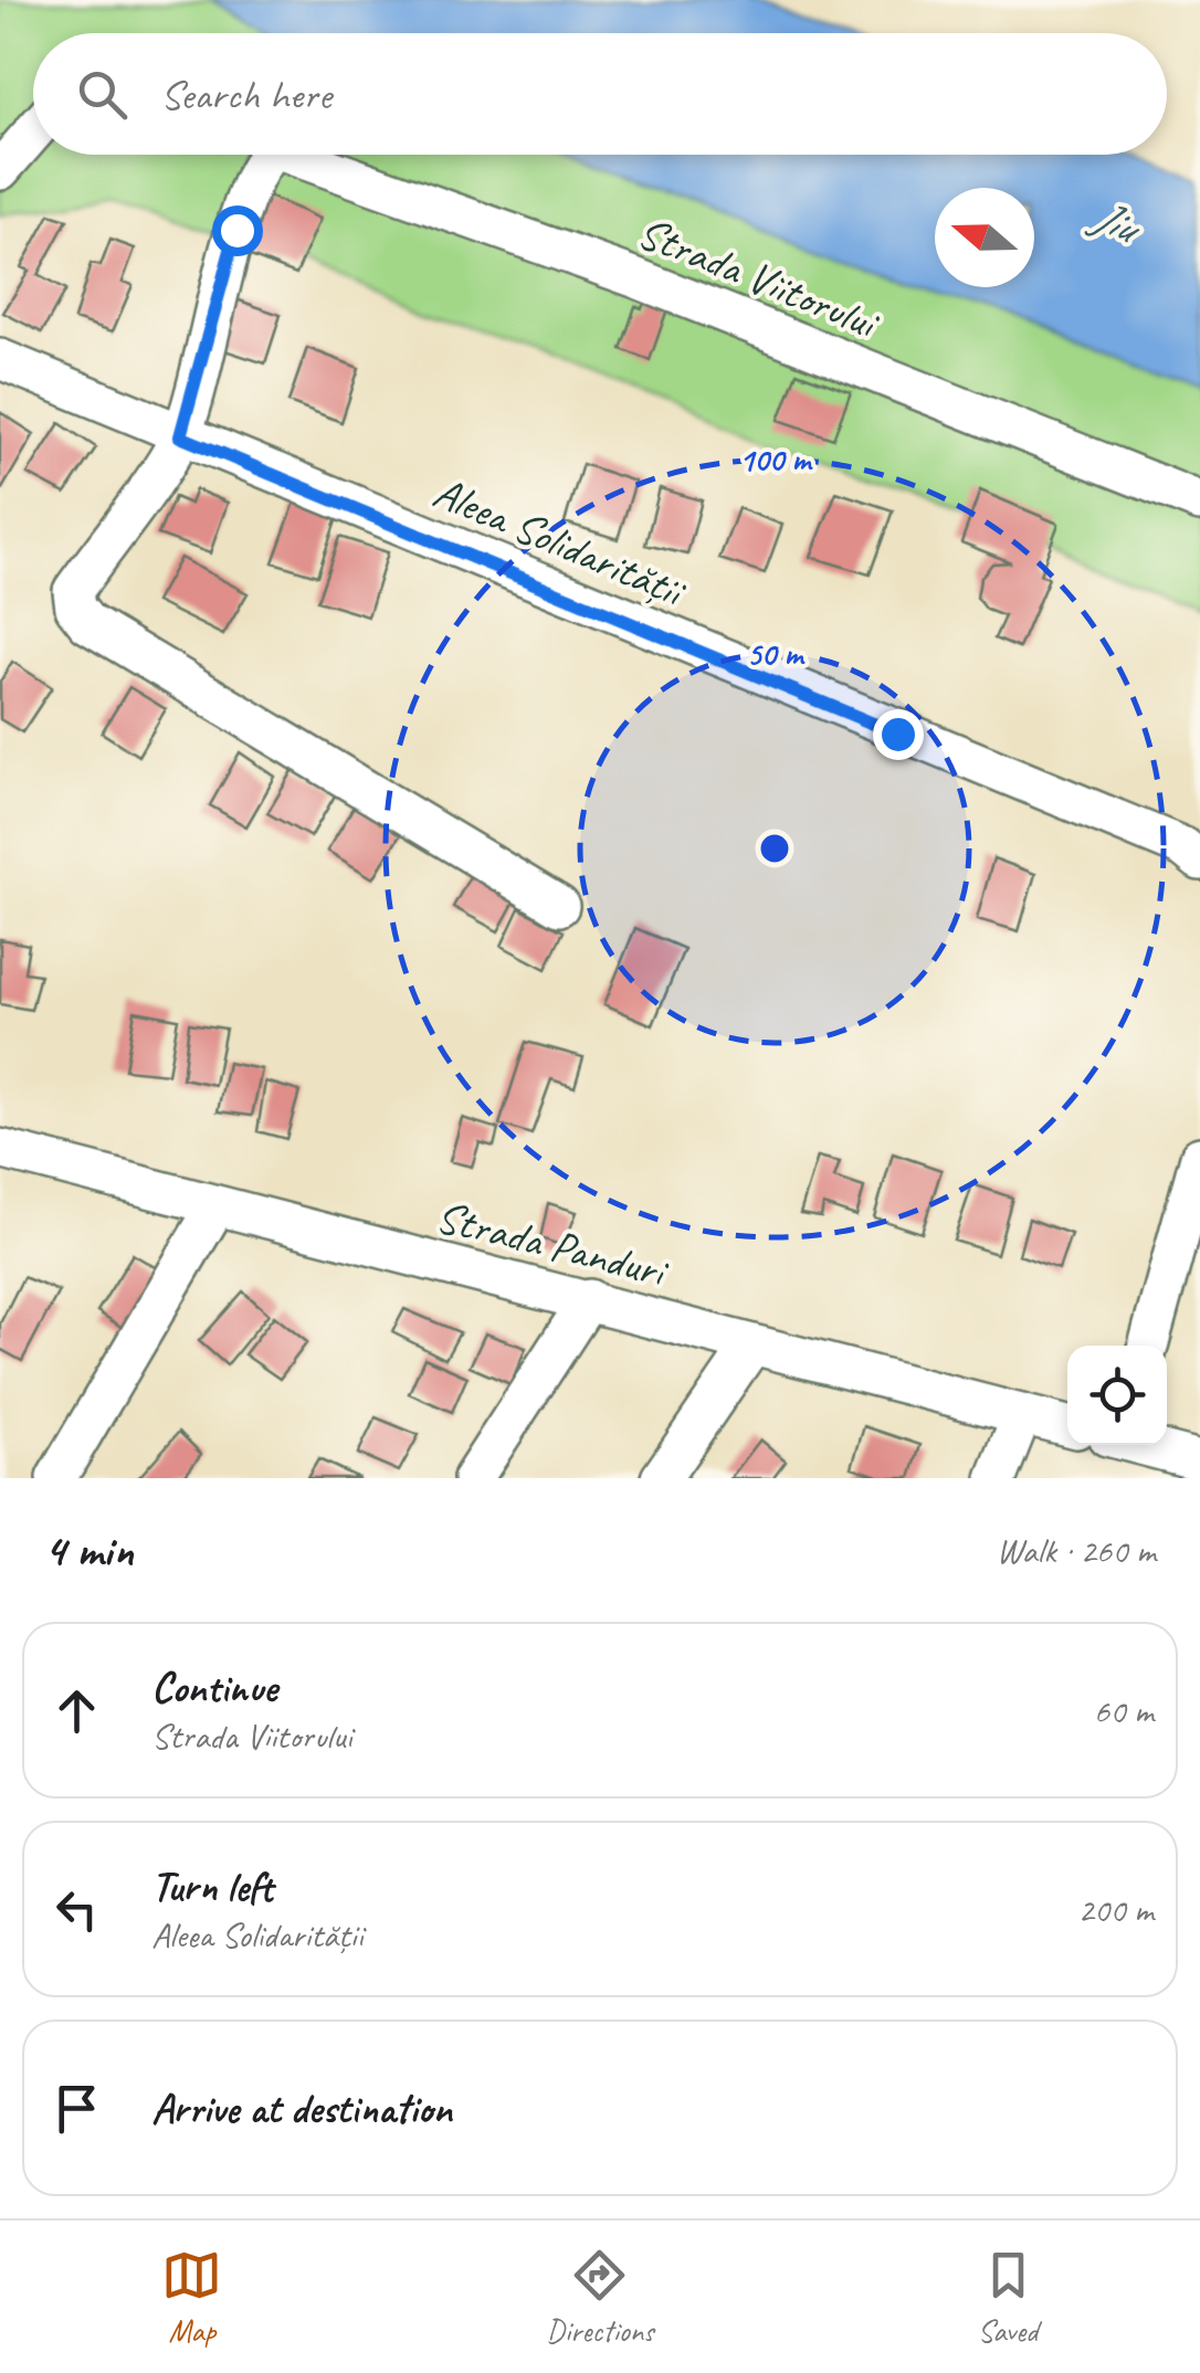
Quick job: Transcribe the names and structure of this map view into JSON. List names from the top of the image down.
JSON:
{
  "streets": {
    "street": ["Strada Viitorului", "Aleea Solidarității", "Strada Panduri"]
  },
  "crossings": [
    ["Strada Viitorului", "Aleea Solidarității"]
  ],
  "water": ["Jiu"],
  "north": "left",
  "page": {
    "search": "Search here",
    "heading": ["4 min", "Walk · 260 m"],
    "list": [
      ["Continue", "Strada Viitorului", "60 m"],
      ["Turn left", "Aleea Solidarității", "200 m"],
      "Arrive at destination"
    ],
    "nav": ["Map", "Directions", "Saved"]
  },
  "rings": ["100 m", "50 m"]
}
